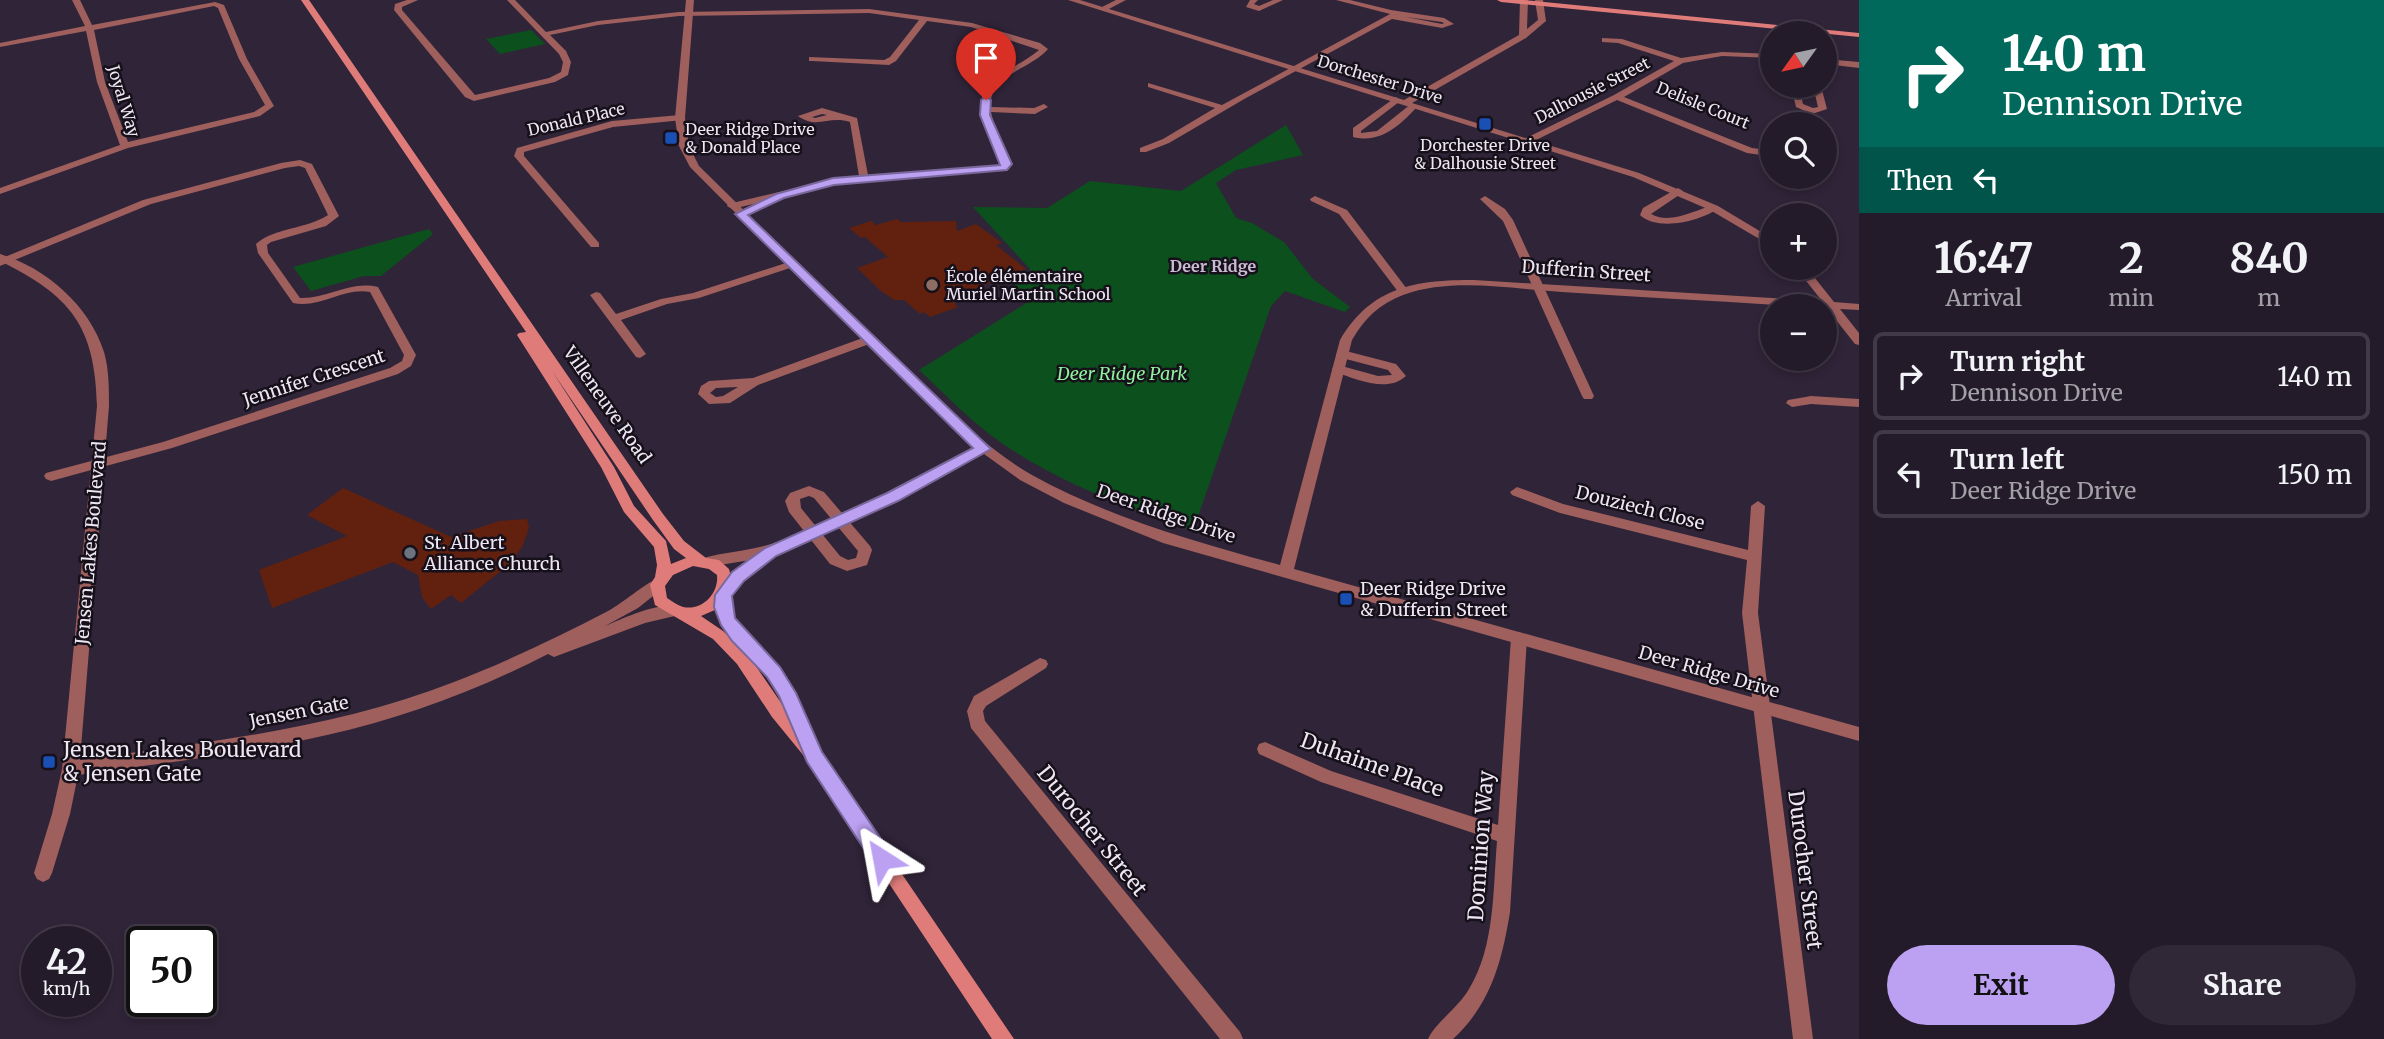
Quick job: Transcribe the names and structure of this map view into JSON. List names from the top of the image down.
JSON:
{
  "streets": {
    "main road": ["Villeneuve Road"],
    "street": [
      "Dorchester Drive",
      "Dalhousie Street",
      "Joyal Way",
      "Delisle Court",
      "Donald Place",
      "Dufferin Street",
      "Jennifer Crescent",
      "Douziech Close",
      "Deer Ridge Drive",
      "Jensen Lakes Boulevard",
      "Jensen Gate",
      "Duhaime Place",
      "Durocher Street",
      "Dominion Way"
    ]
  },
  "crossings": [
    ["Dorchester Drive", "Dalhousie Street"],
    ["Dalhousie Street", "Delisle Court"],
    ["Donald Place", "Deer Ridge Drive"],
    ["Dufferin Street", "Deer Ridge Drive"],
    ["Jennifer Crescent", "Jensen Lakes Boulevard"],
    ["Villeneuve Road", "Jensen Gate"],
    ["Deer Ridge Drive", "Durocher Street"],
    ["Deer Ridge Drive", "Dominion Way"],
    ["Jensen Lakes Boulevard", "Jensen Gate"],
    ["Duhaime Place", "Dominion Way"]
  ],
  "districts": ["Deer Ridge"],
  "parks": ["Deer Ridge Park"],
  "places": {
    "transit": [
      "Dorchester Drive & Dalhousie Street",
      "Deer Ridge Drive & Donald Place",
      "Deer Ridge Drive & Dufferin Street",
      "Jensen Lakes Boulevard & Jensen Gate"
    ],
    "other": ["École élémentaire Muriel Martin School", "St. Albert Alliance Church"]
  },
  "north": "bottom left",
  "page": {
    "turn": ["140 m", "Dennison Drive"],
    "map_buttons": ["+", "−"],
    "then": "Then",
    "eta": [
      "16:47",
      "Arrival",
      "2",
      "min",
      "840",
      "m"
    ],
    "list": [
      {
        "name": "Turn right",
        "note": "Dennison Drive",
        "value": "140 m"
      },
      {
        "name": "Turn left",
        "note": "Deer Ridge Drive",
        "value": "150 m"
      }
    ],
    "speed": "42 km/h",
    "limit": "50",
    "buttons": ["Exit", "Share"]
  }
}
